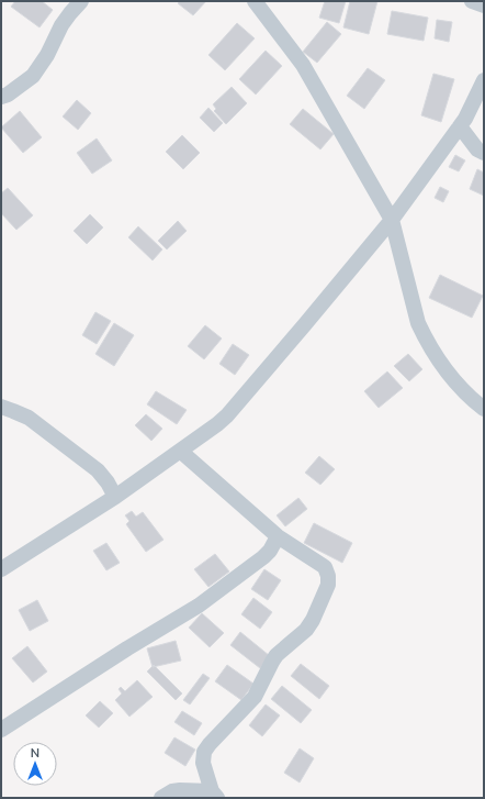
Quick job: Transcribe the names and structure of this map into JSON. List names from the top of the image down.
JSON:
{
  "north": "top"
}
